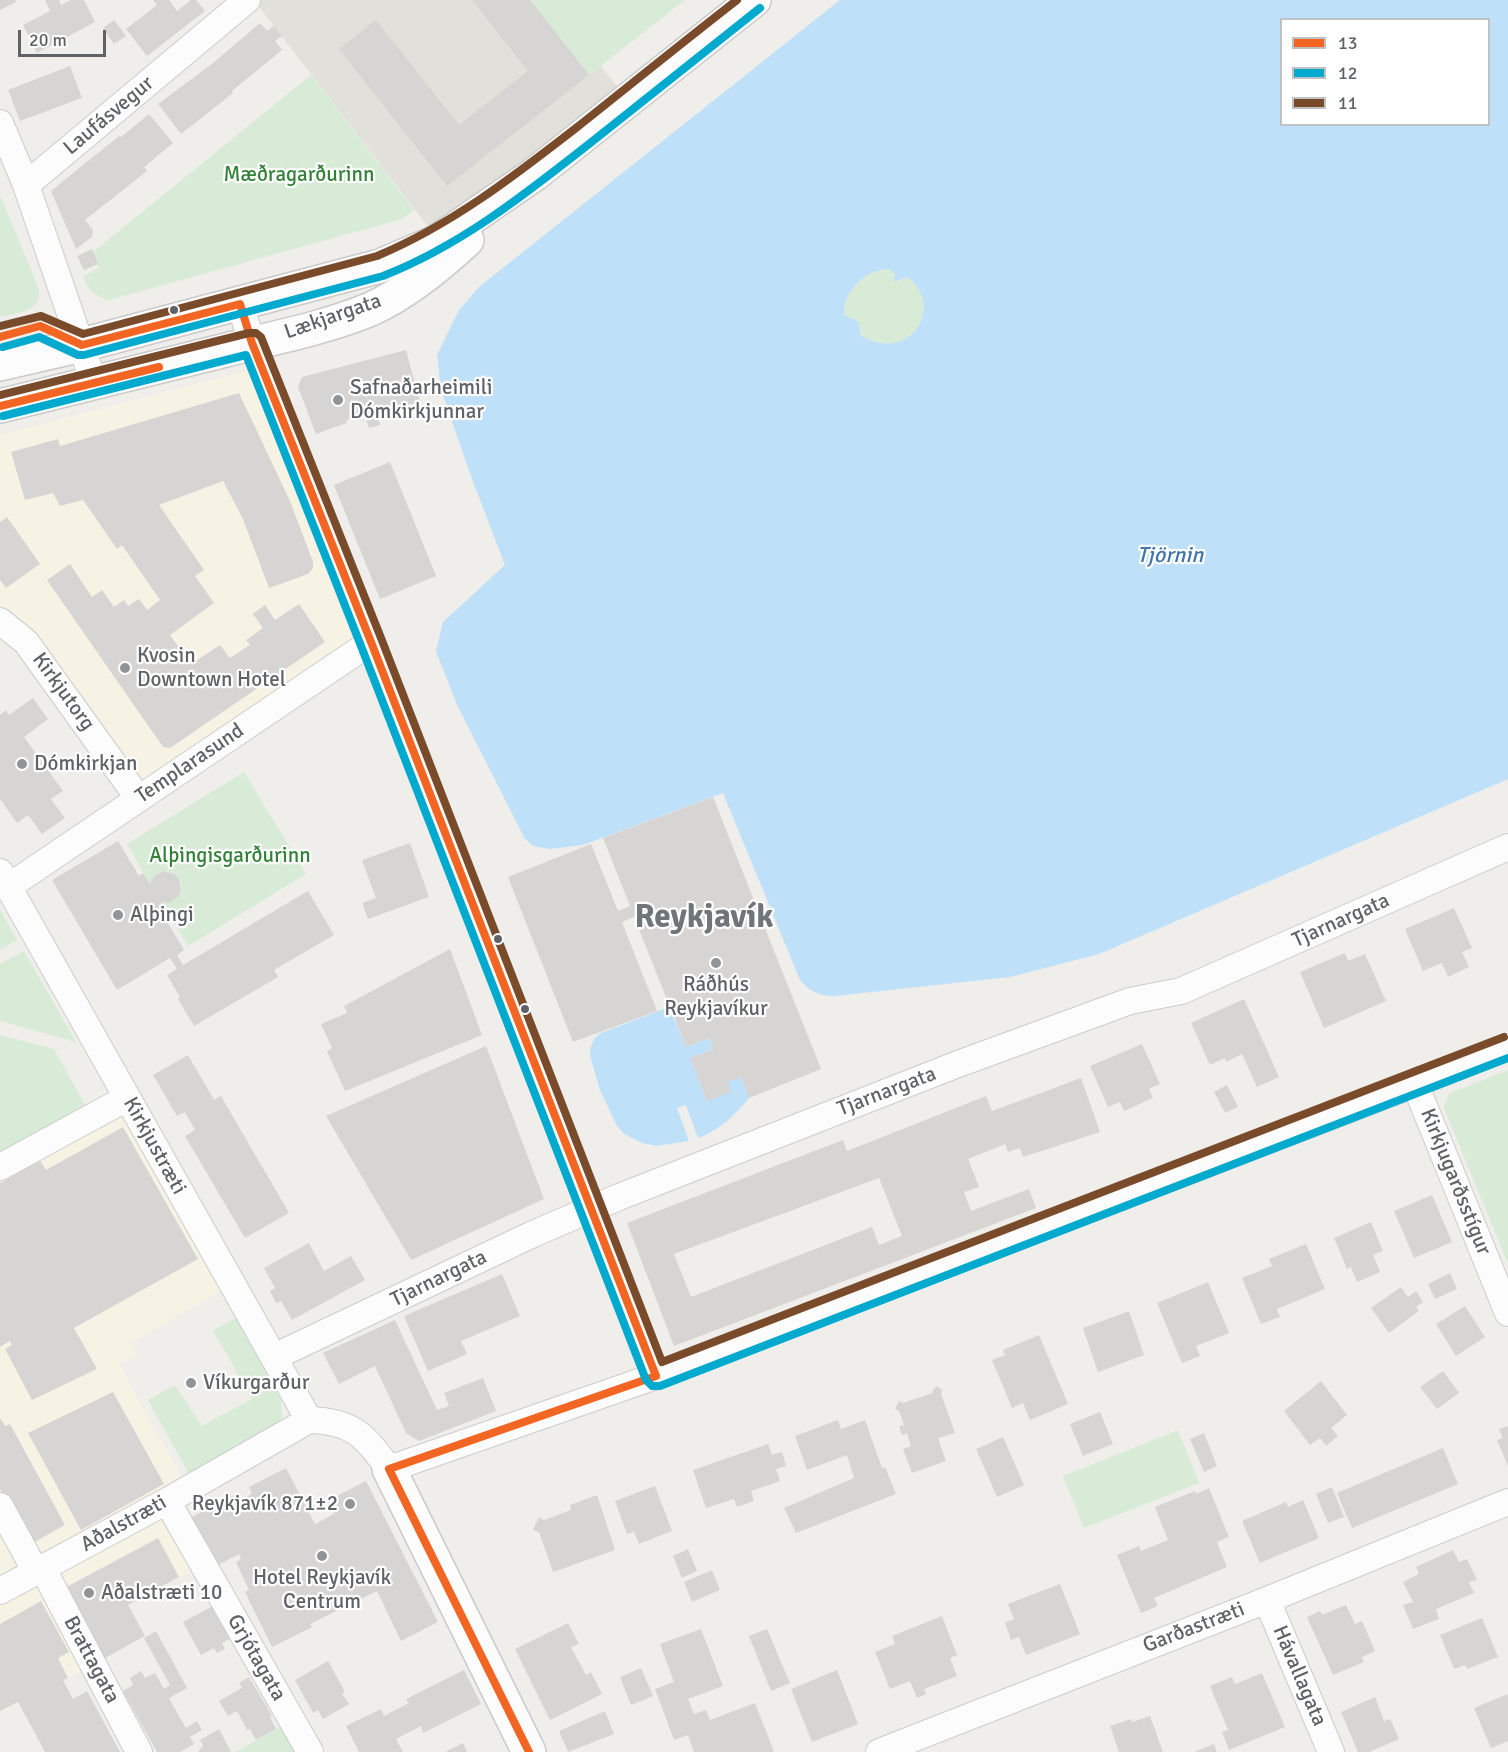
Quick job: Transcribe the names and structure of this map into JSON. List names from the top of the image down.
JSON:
{
  "streets": {
    "main road": ["Lækjargata"],
    "street": [
      "Laufásvegur",
      "Kirkjutorg",
      "Templarasund",
      "Tjarnargata",
      "Kirkjustræti",
      "Kirkjugarðsstígur",
      "Aðalstræti",
      "Garðastræti",
      "Grjótagata",
      "Brattagata",
      "Hávallagata"
    ]
  },
  "crossings": [
    ["Kirkjutorg", "Templarasund"],
    ["Templarasund", "Kirkjustræti"],
    ["Tjarnargata", "Kirkjustræti"],
    ["Kirkjustræti", "Aðalstræti"],
    ["Aðalstræti", "Grjótagata"],
    ["Aðalstræti", "Brattagata"],
    ["Garðastræti", "Hávallagata"]
  ],
  "districts": ["Reykjavík"],
  "water": ["Tjörnin"],
  "parks": ["Mæðragarðurinn", "Alþingisgarðurinn"],
  "places": [
    "Safnaðarheimili Dómkirkjunnar",
    "Kvosin Downtown Hotel",
    "Dómkirkjan",
    "Alþingi",
    "Ráðhús Reykjavíkur",
    "Víkurgarður",
    "Reykjavík 871±2",
    "Hotel Reykjavík Centrum",
    "Aðalstræti 10"
  ],
  "lines": ["transit line 11", "transit line 12", "transit line 13"],
  "legend": ["13", "12", "11"],
  "scale_bar": "20 m"
}
